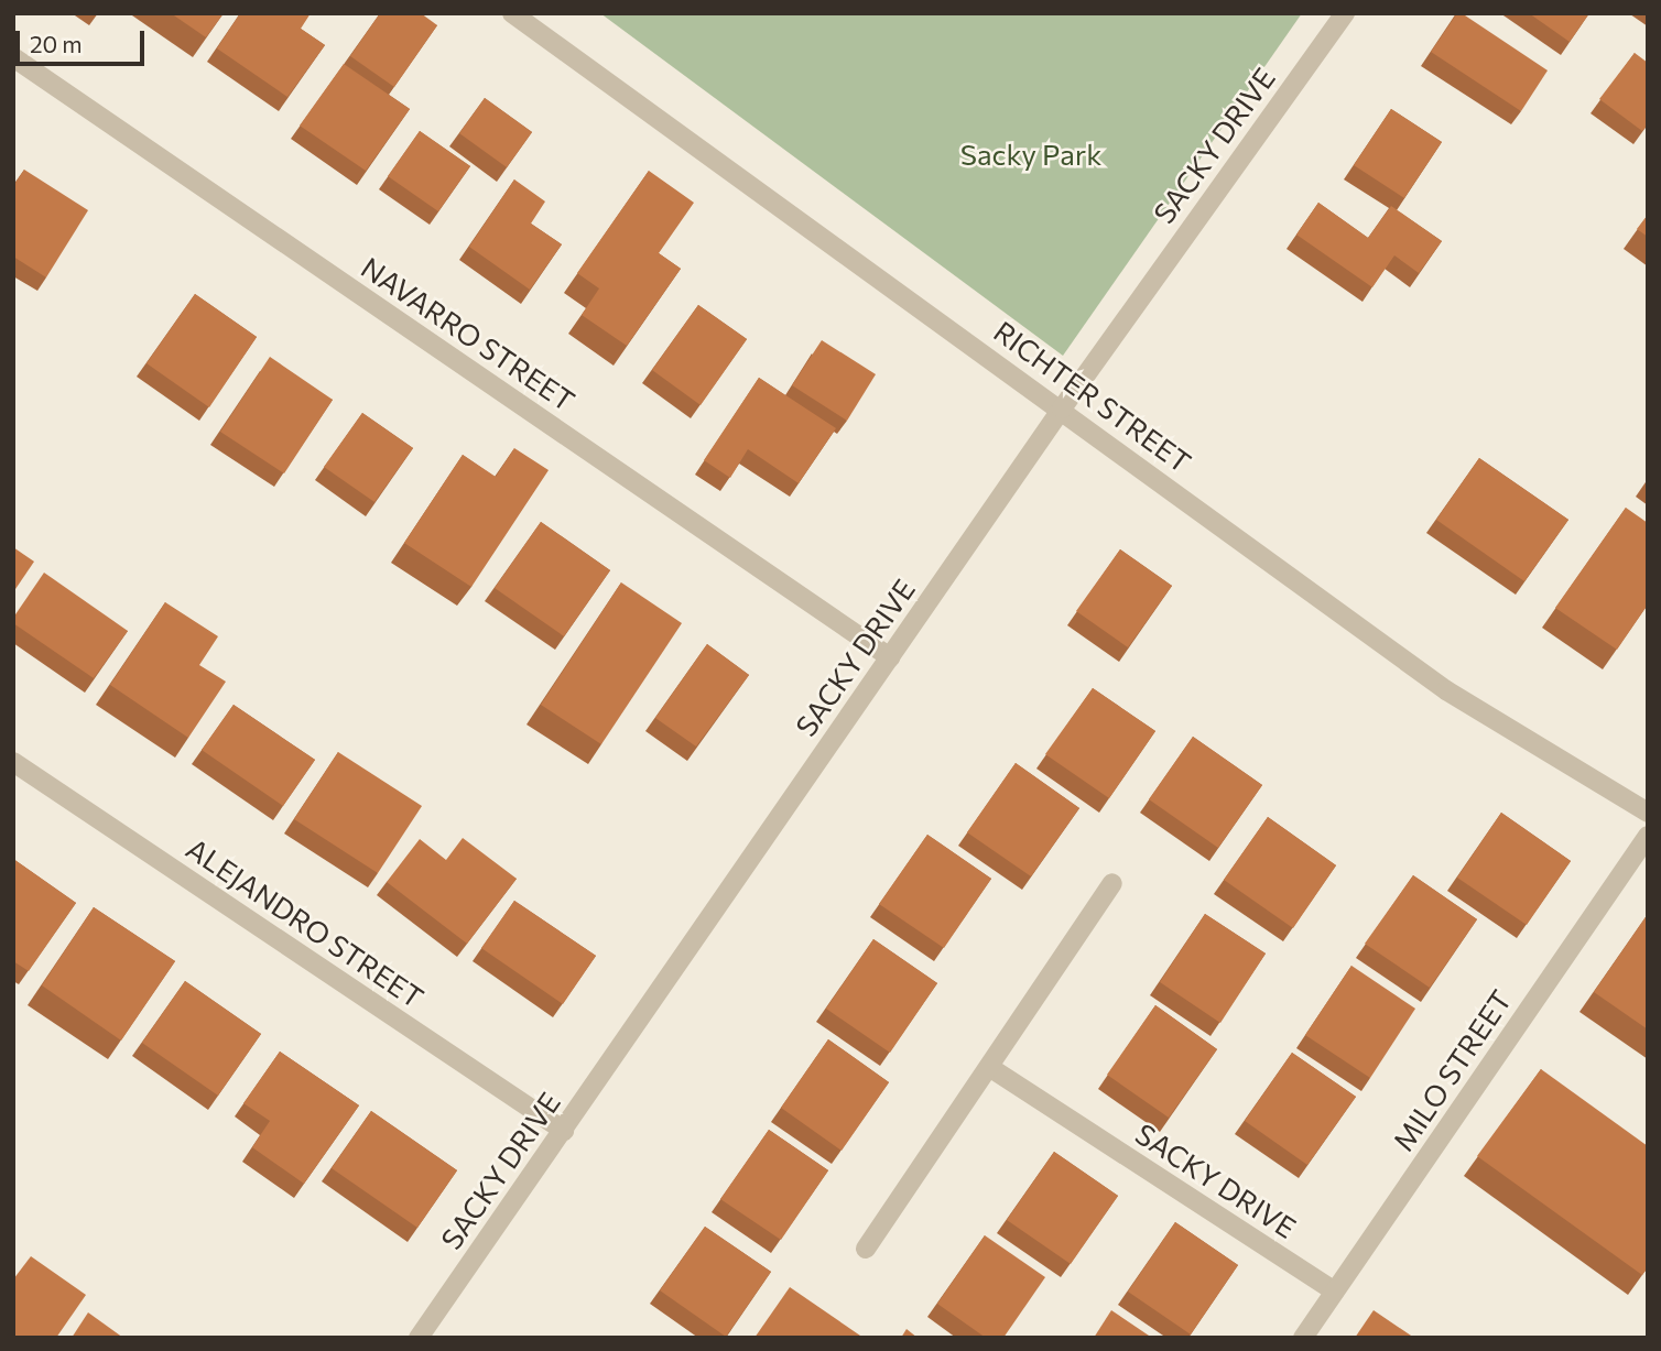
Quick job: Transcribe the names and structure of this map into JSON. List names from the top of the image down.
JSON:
{
  "streets": {
    "street": [
      "SACKY DRIVE",
      "NAVARRO STREET",
      "RICHTER STREET",
      "ALEJANDRO STREET",
      "MILO STREET"
    ]
  },
  "crossings": [
    ["SACKY DRIVE", "NAVARRO STREET"],
    ["SACKY DRIVE", "RICHTER STREET"],
    ["SACKY DRIVE", "ALEJANDRO STREET"],
    ["SACKY DRIVE", "MILO STREET"]
  ],
  "parks": ["Sacky Park"],
  "scale_bar": "20 m"
}
